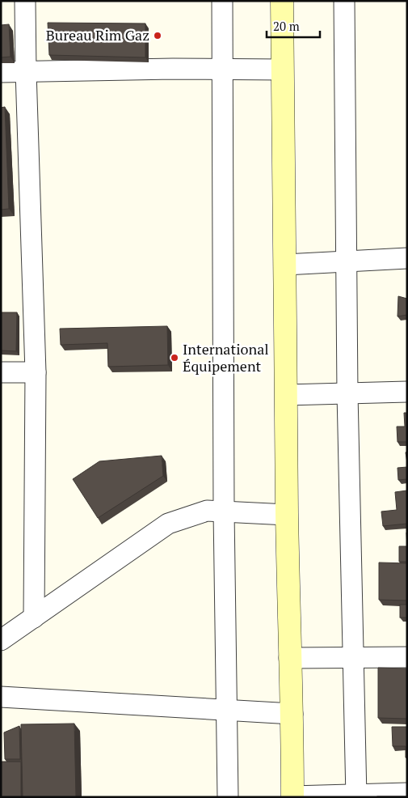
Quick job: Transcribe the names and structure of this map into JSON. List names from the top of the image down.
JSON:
{
  "places": ["Bureau Rim Gaz", "International Équipement"],
  "scale_bar": "20 m"
}
